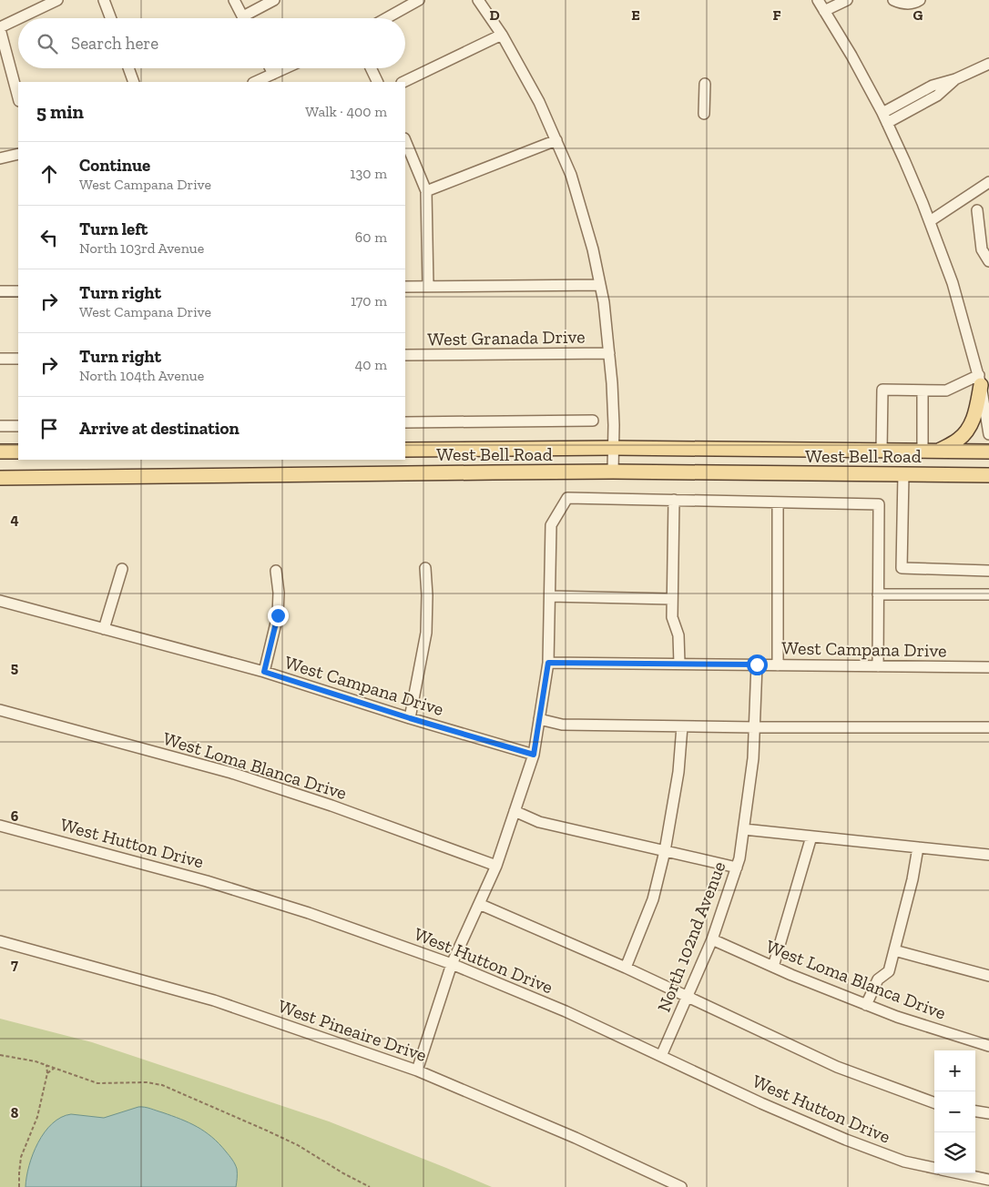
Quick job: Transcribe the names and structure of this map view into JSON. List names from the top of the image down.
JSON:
{
  "streets": {
    "main road": ["West Bell Road"],
    "street": [
      "West Granada Drive",
      "West Campana Drive",
      "West Loma Blanca Drive",
      "West Hutton Drive",
      "North 102nd Avenue",
      "West Pineaire Drive"
    ]
  },
  "crossings": [
    ["West Campana Drive", "North 102nd Avenue"],
    ["West Loma Blanca Drive", "North 102nd Avenue"],
    ["West Hutton Drive", "North 102nd Avenue"]
  ],
  "page": {
    "search": "Search here",
    "heading": ["5 min", "Walk · 400 m"],
    "list": [
      ["Continue", "West Campana Drive", "130 m"],
      ["Turn left", "North 103rd Avenue", "60 m"],
      ["Turn right", "West Campana Drive", "170 m"],
      ["Turn right", "North 104th Avenue", "40 m"],
      "Arrive at destination"
    ],
    "map_buttons": ["+", "−"]
  },
  "grid": {
    "columns": [
      "D",
      "E",
      "F",
      "G"
    ],
    "rows": [
      "4",
      "5",
      "6",
      "7",
      "8"
    ]
  }
}
